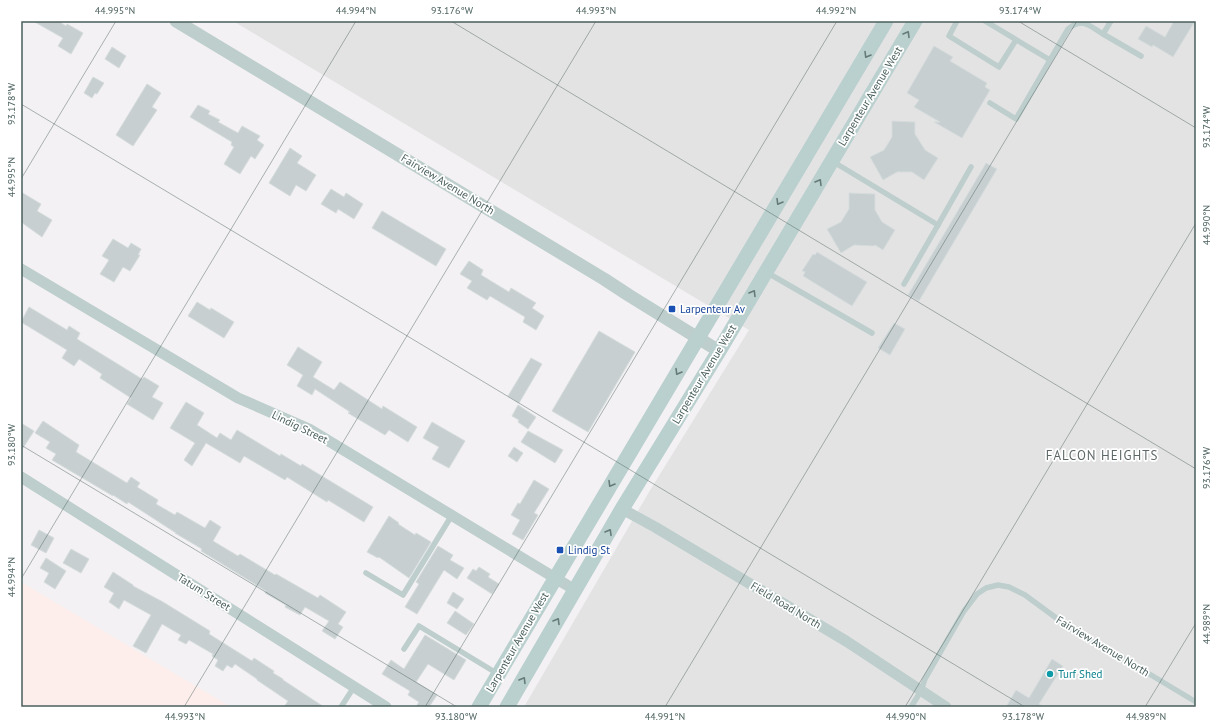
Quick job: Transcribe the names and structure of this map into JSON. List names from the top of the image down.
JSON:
{
  "streets": {
    "main road": ["Larpenteur Avenue West"],
    "street": [
      "Fairview Avenue North",
      "Lindig Street",
      "Tatum Street",
      "Field Road North"
    ]
  },
  "crossings": [
    ["Larpenteur Avenue West", "Fairview Avenue North"],
    ["Larpenteur Avenue West", "Lindig Street"],
    ["Larpenteur Avenue West", "Field Road North"],
    ["Fairview Avenue North", "Field Road North"]
  ],
  "districts": ["FALCON HEIGHTS"],
  "places": {
    "transit": ["Larpenteur Av", "Lindig St"],
    "other": ["Turf Shed"]
  },
  "coordinates": [
    "44.995°N",
    "44.994°N",
    "93.176°W",
    "44.993°N",
    "44.992°N",
    "93.174°W",
    "93.178°W",
    "44.990°N",
    "93.180°W",
    "44.989°N",
    "44.991°N"
  ]
}
